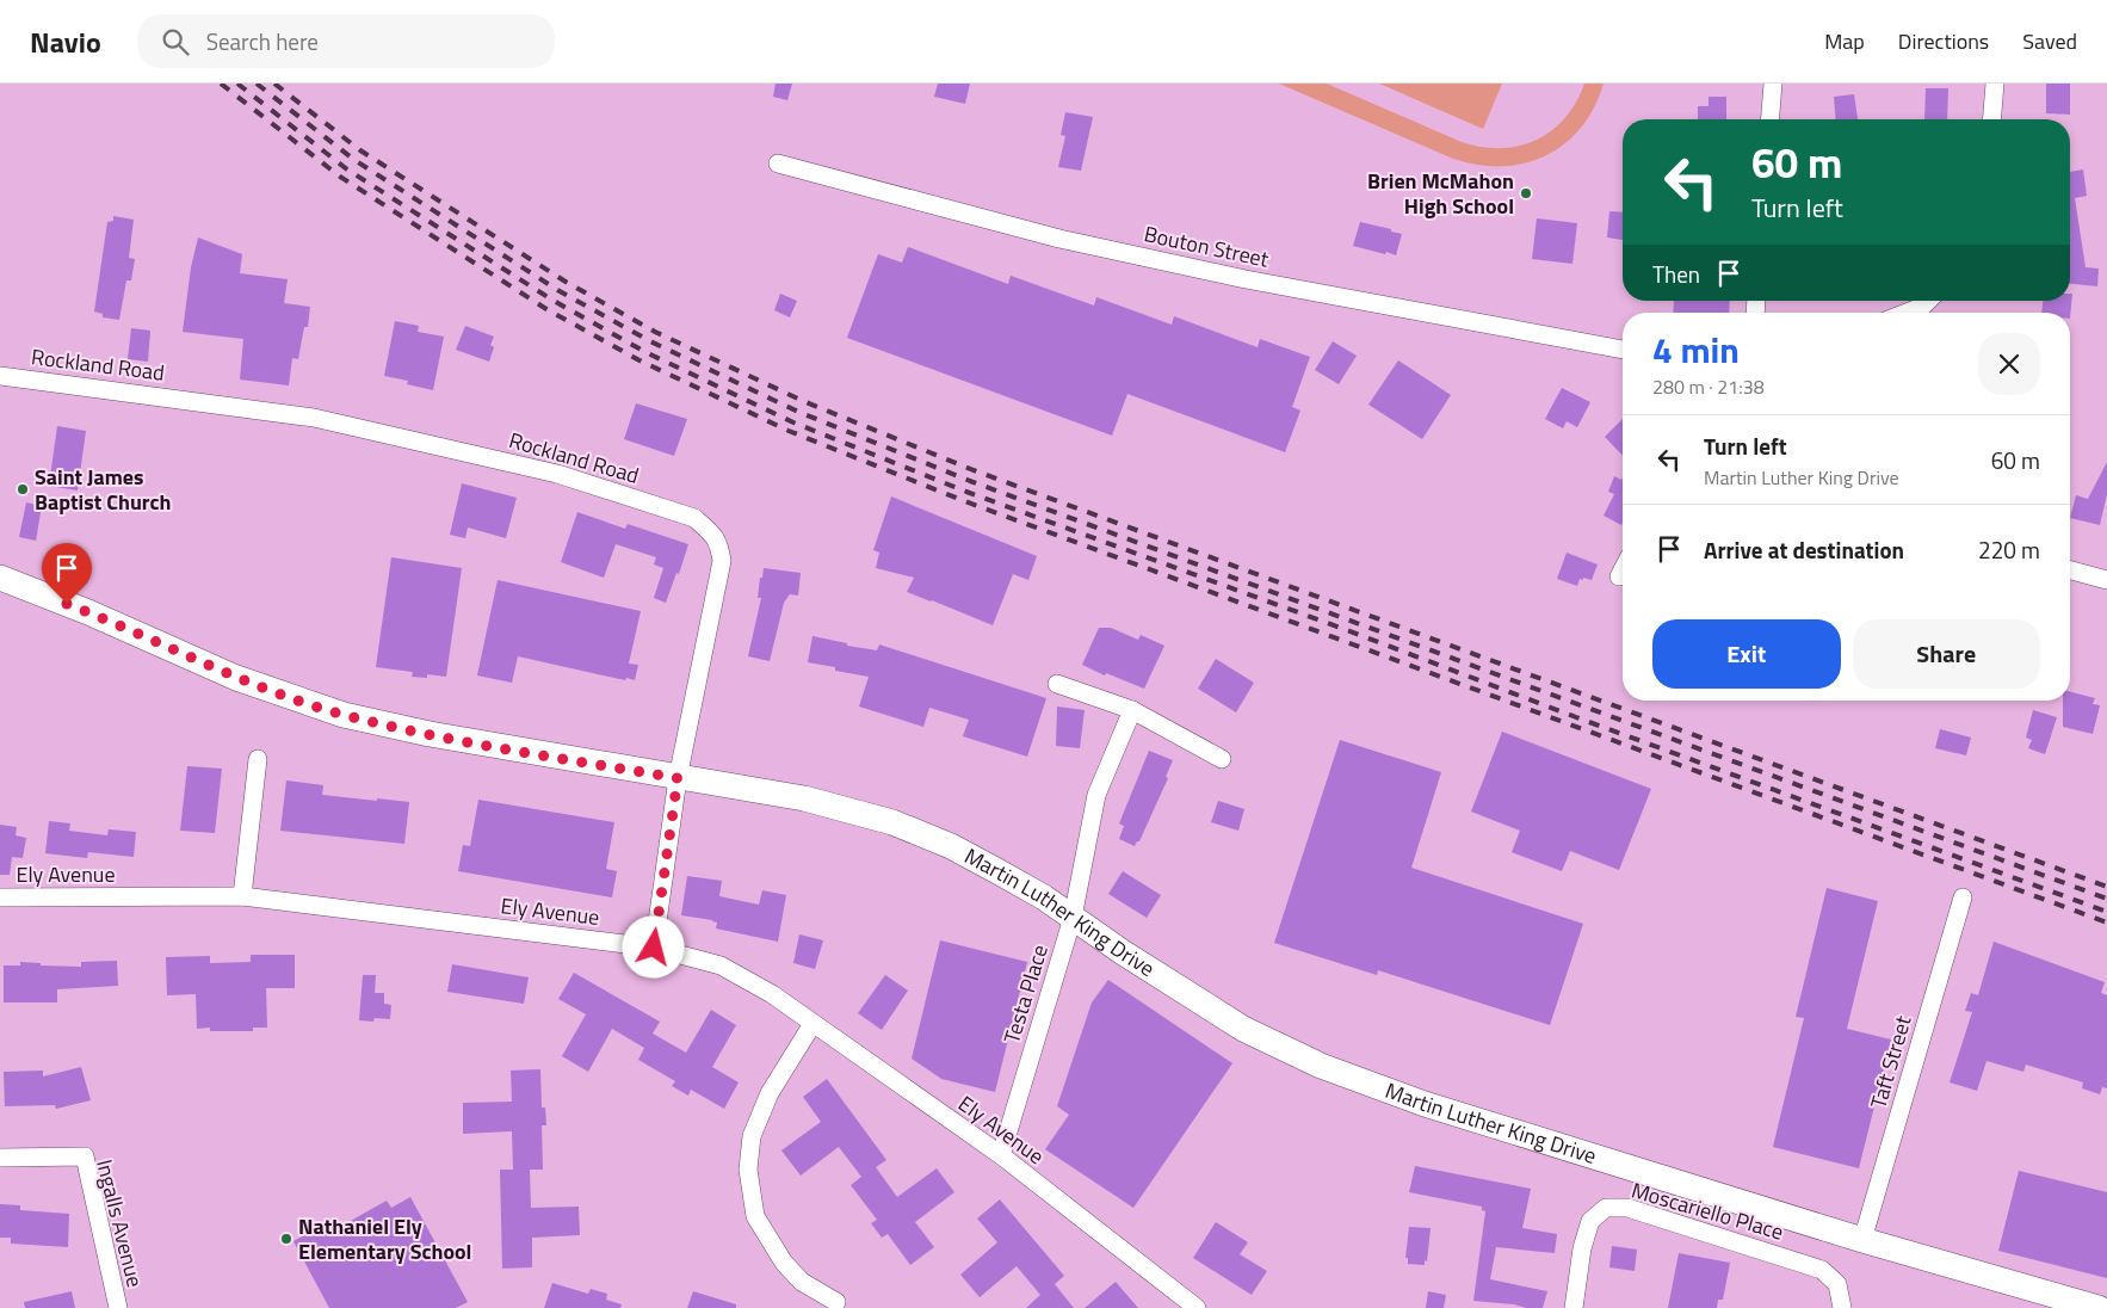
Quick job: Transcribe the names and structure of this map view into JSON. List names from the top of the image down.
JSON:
{
  "streets": {
    "main road": ["Martin Luther King Drive"],
    "street": [
      "Bouton Street",
      "Rockland Road",
      "Ely Avenue",
      "Testa Place",
      "Taft Street",
      "Moscariello Place",
      "Ingalls Avenue"
    ]
  },
  "crossings": [
    ["Rockland Road", "Ely Avenue"],
    ["Rockland Road", "Martin Luther King Drive"],
    ["Ely Avenue", "Testa Place"],
    ["Martin Luther King Drive", "Testa Place"],
    ["Martin Luther King Drive", "Taft Street"]
  ],
  "places": ["Brien McMahon High School", "Saint James Baptist Church", "Nathaniel Ely Elementary School"],
  "page": {
    "header": "Navio",
    "search": "Search here",
    "nav": ["Map", "Directions", "Saved"],
    "turn": ["60 m", "Turn left"],
    "then": "Then",
    "heading": ["4 min", "280 m · 21:38"],
    "list": [
      {
        "name": "Turn left",
        "note": "Martin Luther King Drive",
        "value": "60 m"
      },
      {
        "name": "Arrive at destination",
        "value": "220 m"
      }
    ],
    "buttons": ["Exit", "Share"]
  }
}
